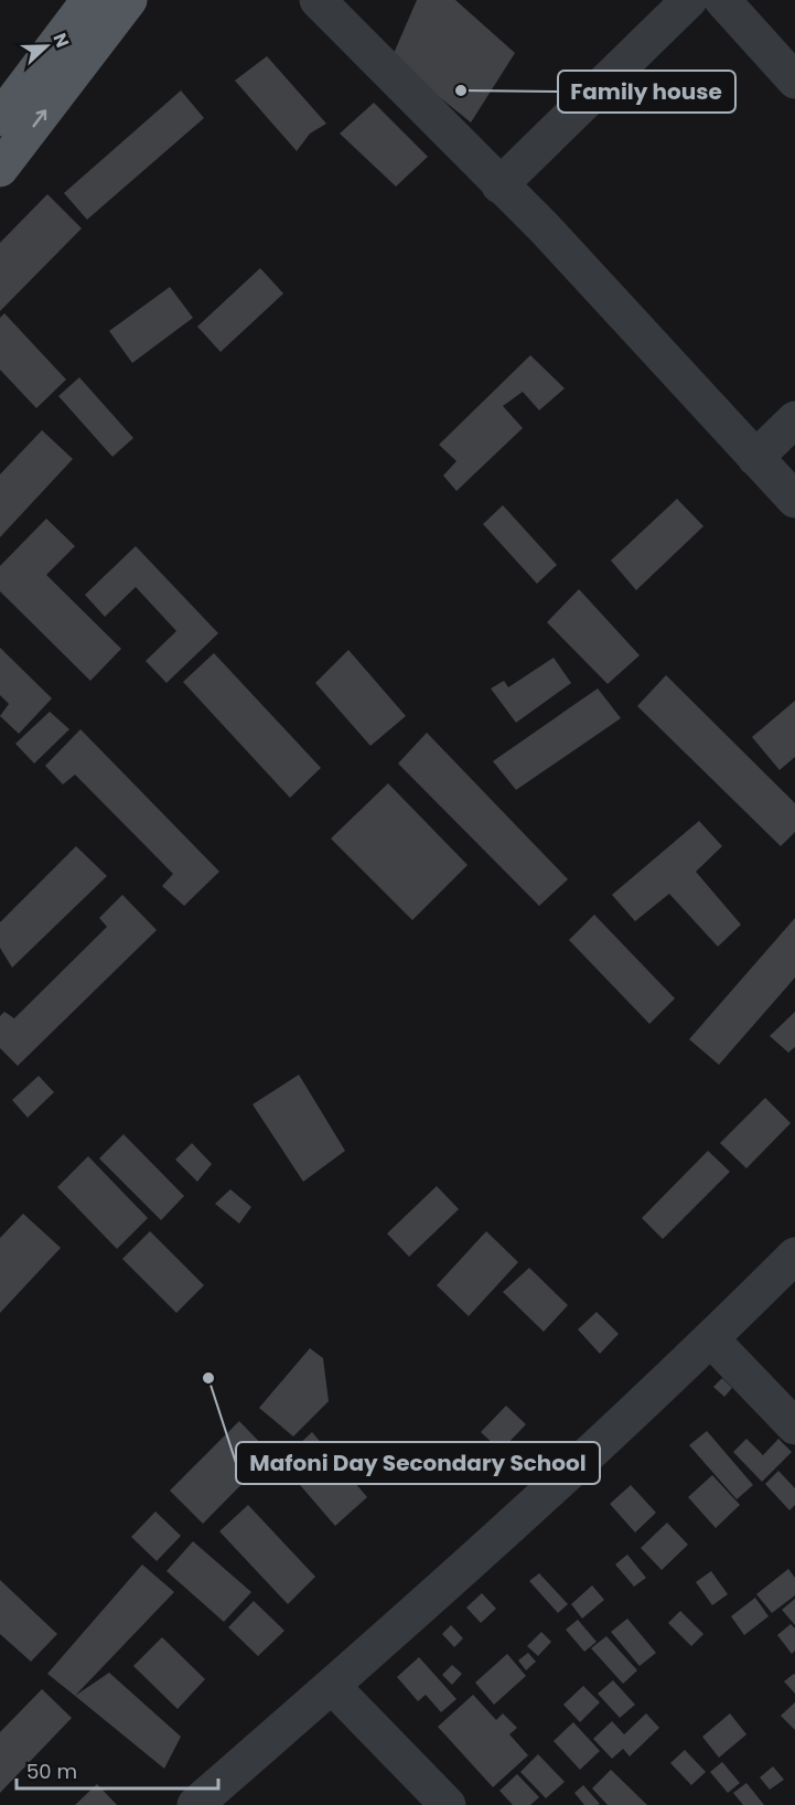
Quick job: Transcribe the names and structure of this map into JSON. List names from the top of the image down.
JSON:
{
  "places": ["Family house", "Mafoni Day Secondary School"],
  "scale_bar": "50 m",
  "north": "right"
}
